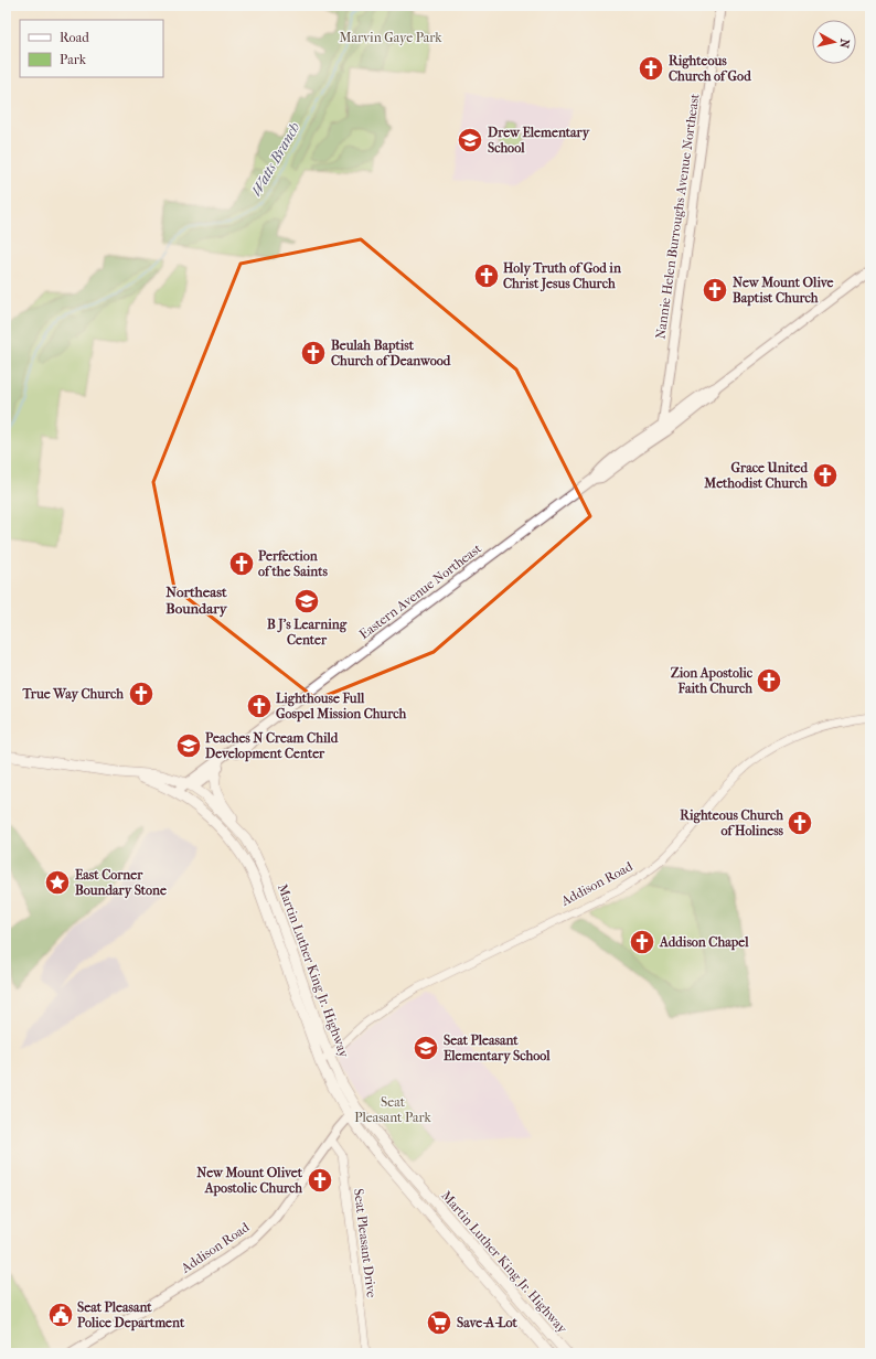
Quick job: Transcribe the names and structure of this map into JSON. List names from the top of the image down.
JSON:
{
  "streets": {
    "main road": [
      "Nannie Helen Burroughs Avenue Northeast",
      "Eastern Avenue Northeast",
      "Addison Road",
      "Martin Luther King Jr. Highway"
    ],
    "street": ["Seat Pleasant Drive"]
  },
  "crossings": [
    ["Nannie Helen Burroughs Avenue Northeast", "Eastern Avenue Northeast"],
    ["Eastern Avenue Northeast", "Martin Luther King Jr. Highway"],
    ["Addison Road", "Martin Luther King Jr. Highway"],
    ["Addison Road", "Seat Pleasant Drive"]
  ],
  "districts": ["Northeast Boundary"],
  "water": ["Watts Branch"],
  "parks": ["Marvin Gaye Park", "Seat Pleasant Park"],
  "places": {
    "church": [
      "Righteous Church of God",
      "Holy Truth of God in Christ Jesus Church",
      "New Mount Olive Baptist Church",
      "Beulah Baptist Church of Deanwood",
      "Grace United Methodist Church",
      "Perfection of the Saints",
      "Zion Apostolic Faith Church",
      "True Way Church",
      "Lighthouse Full Gospel Mission Church",
      "Righteous Church of Holiness",
      "Addison Chapel",
      "New Mount Olivet Apostolic Church"
    ],
    "school or university": [
      "Drew Elementary School",
      "B J's Learning Center",
      "Peaches N Cream Child Development Center",
      "Seat Pleasant Elementary School"
    ],
    "place": ["East Corner Boundary Stone"],
    "public building": ["Seat Pleasant Police Department"],
    "supermarket": ["Save-A-Lot"]
  },
  "legend": ["Road", "Park"],
  "north": "right"
}
